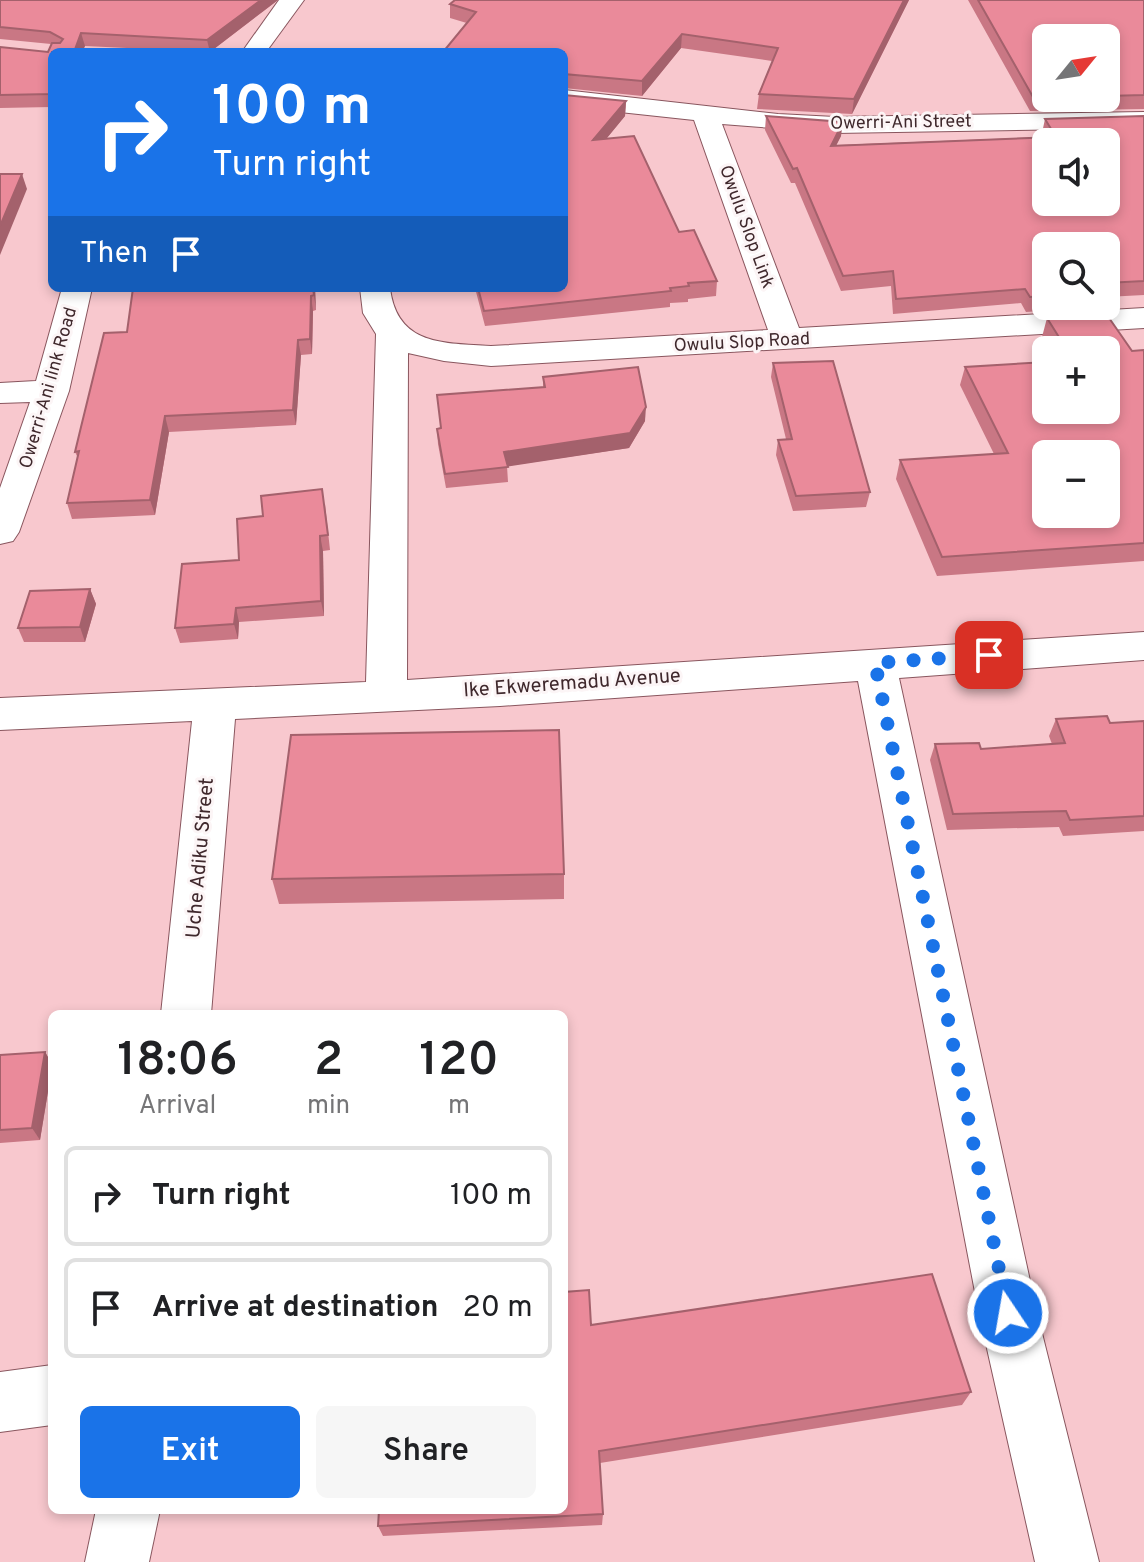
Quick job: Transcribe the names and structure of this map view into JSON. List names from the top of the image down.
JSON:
{
  "streets": {
    "street": [
      "Owerri-Ani Street",
      "Owulu Slop Link",
      "Owulu Slop Road",
      "Owerri-Ani link Road",
      "Ike Ekweremadu Avenue",
      "Uche Adiku Street"
    ]
  },
  "crossings": [
    ["Owerri-Ani Street", "Owulu Slop Link"],
    ["Owulu Slop Link", "Owulu Slop Road"],
    ["Ike Ekweremadu Avenue", "Uche Adiku Street"]
  ],
  "north": "top right",
  "page": {
    "map_buttons": ["+", "−"],
    "turn": ["100 m", "Turn right"],
    "then": "Then",
    "eta": [
      "18:06",
      "Arrival",
      "2",
      "min",
      "120",
      "m"
    ],
    "list": [
      {
        "name": "Turn right",
        "value": "100 m"
      },
      {
        "name": "Arrive at destination",
        "value": "20 m"
      }
    ],
    "buttons": ["Exit", "Share"]
  }
}
